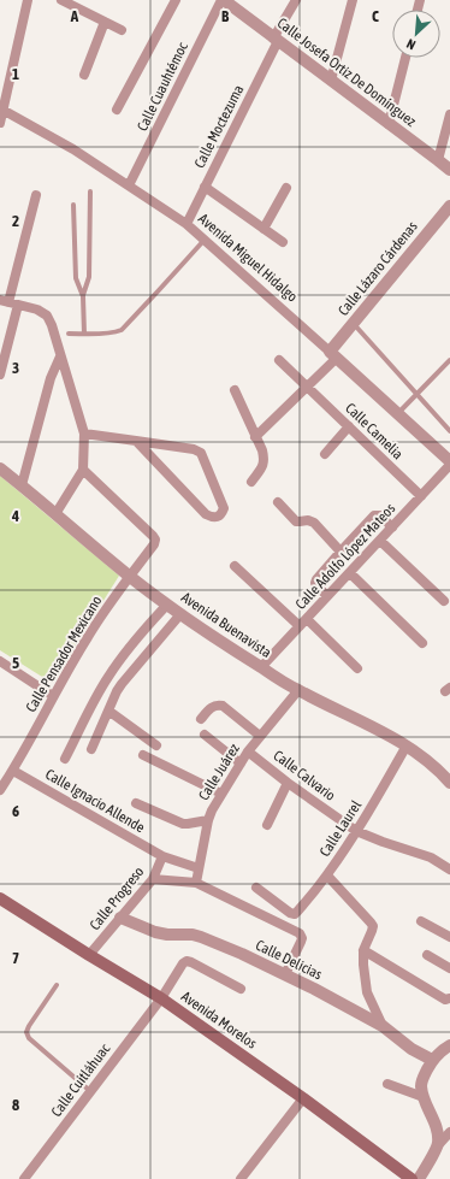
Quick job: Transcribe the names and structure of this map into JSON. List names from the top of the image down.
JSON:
{
  "streets": {
    "main road": ["Avenida Morelos"],
    "street": [
      "Calle Josefa Ortiz De Domínguez",
      "Calle Cuauhtémoc",
      "Calle Moctezuma",
      "Avenida Miguel Hidalgo",
      "Calle Lázaro Cárdenas",
      "Calle Camelia",
      "Calle Adolfo López Mateos",
      "Avenida Buenavista",
      "Calle Pensador Mexicano",
      "Calle Juárez",
      "Calle Calvario",
      "Calle Ignacio Allende",
      "Calle Laurel",
      "Calle Progreso",
      "Calle Delicias",
      "Calle Cuitláhuac"
    ]
  },
  "crossings": [
    ["Calle Josefa Ortiz De Domínguez", "Calle Cuauhtémoc"],
    ["Calle Josefa Ortiz De Domínguez", "Calle Moctezuma"],
    ["Calle Cuauhtémoc", "Avenida Miguel Hidalgo"],
    ["Calle Moctezuma", "Avenida Miguel Hidalgo"],
    ["Avenida Miguel Hidalgo", "Calle Lázaro Cárdenas"],
    ["Calle Camelia", "Calle Adolfo López Mateos"],
    ["Calle Adolfo López Mateos", "Avenida Buenavista"],
    ["Avenida Buenavista", "Calle Pensador Mexicano"],
    ["Avenida Buenavista", "Calle Juárez"],
    ["Avenida Buenavista", "Calle Laurel"],
    ["Calle Pensador Mexicano", "Calle Ignacio Allende"],
    ["Calle Juárez", "Calle Calvario"],
    ["Calle Juárez", "Calle Ignacio Allende"],
    ["Calle Calvario", "Calle Laurel"],
    ["Calle Ignacio Allende", "Calle Progreso"],
    ["Calle Laurel", "Calle Delicias"],
    ["Calle Progreso", "Calle Delicias"],
    ["Calle Progreso", "Avenida Morelos"],
    ["Avenida Morelos", "Calle Cuitláhuac"]
  ],
  "north": "bottom left",
  "grid": {
    "columns": ["A", "B", "C"],
    "rows": [
      "1",
      "2",
      "3",
      "4",
      "5",
      "6",
      "7",
      "8"
    ]
  }
}
